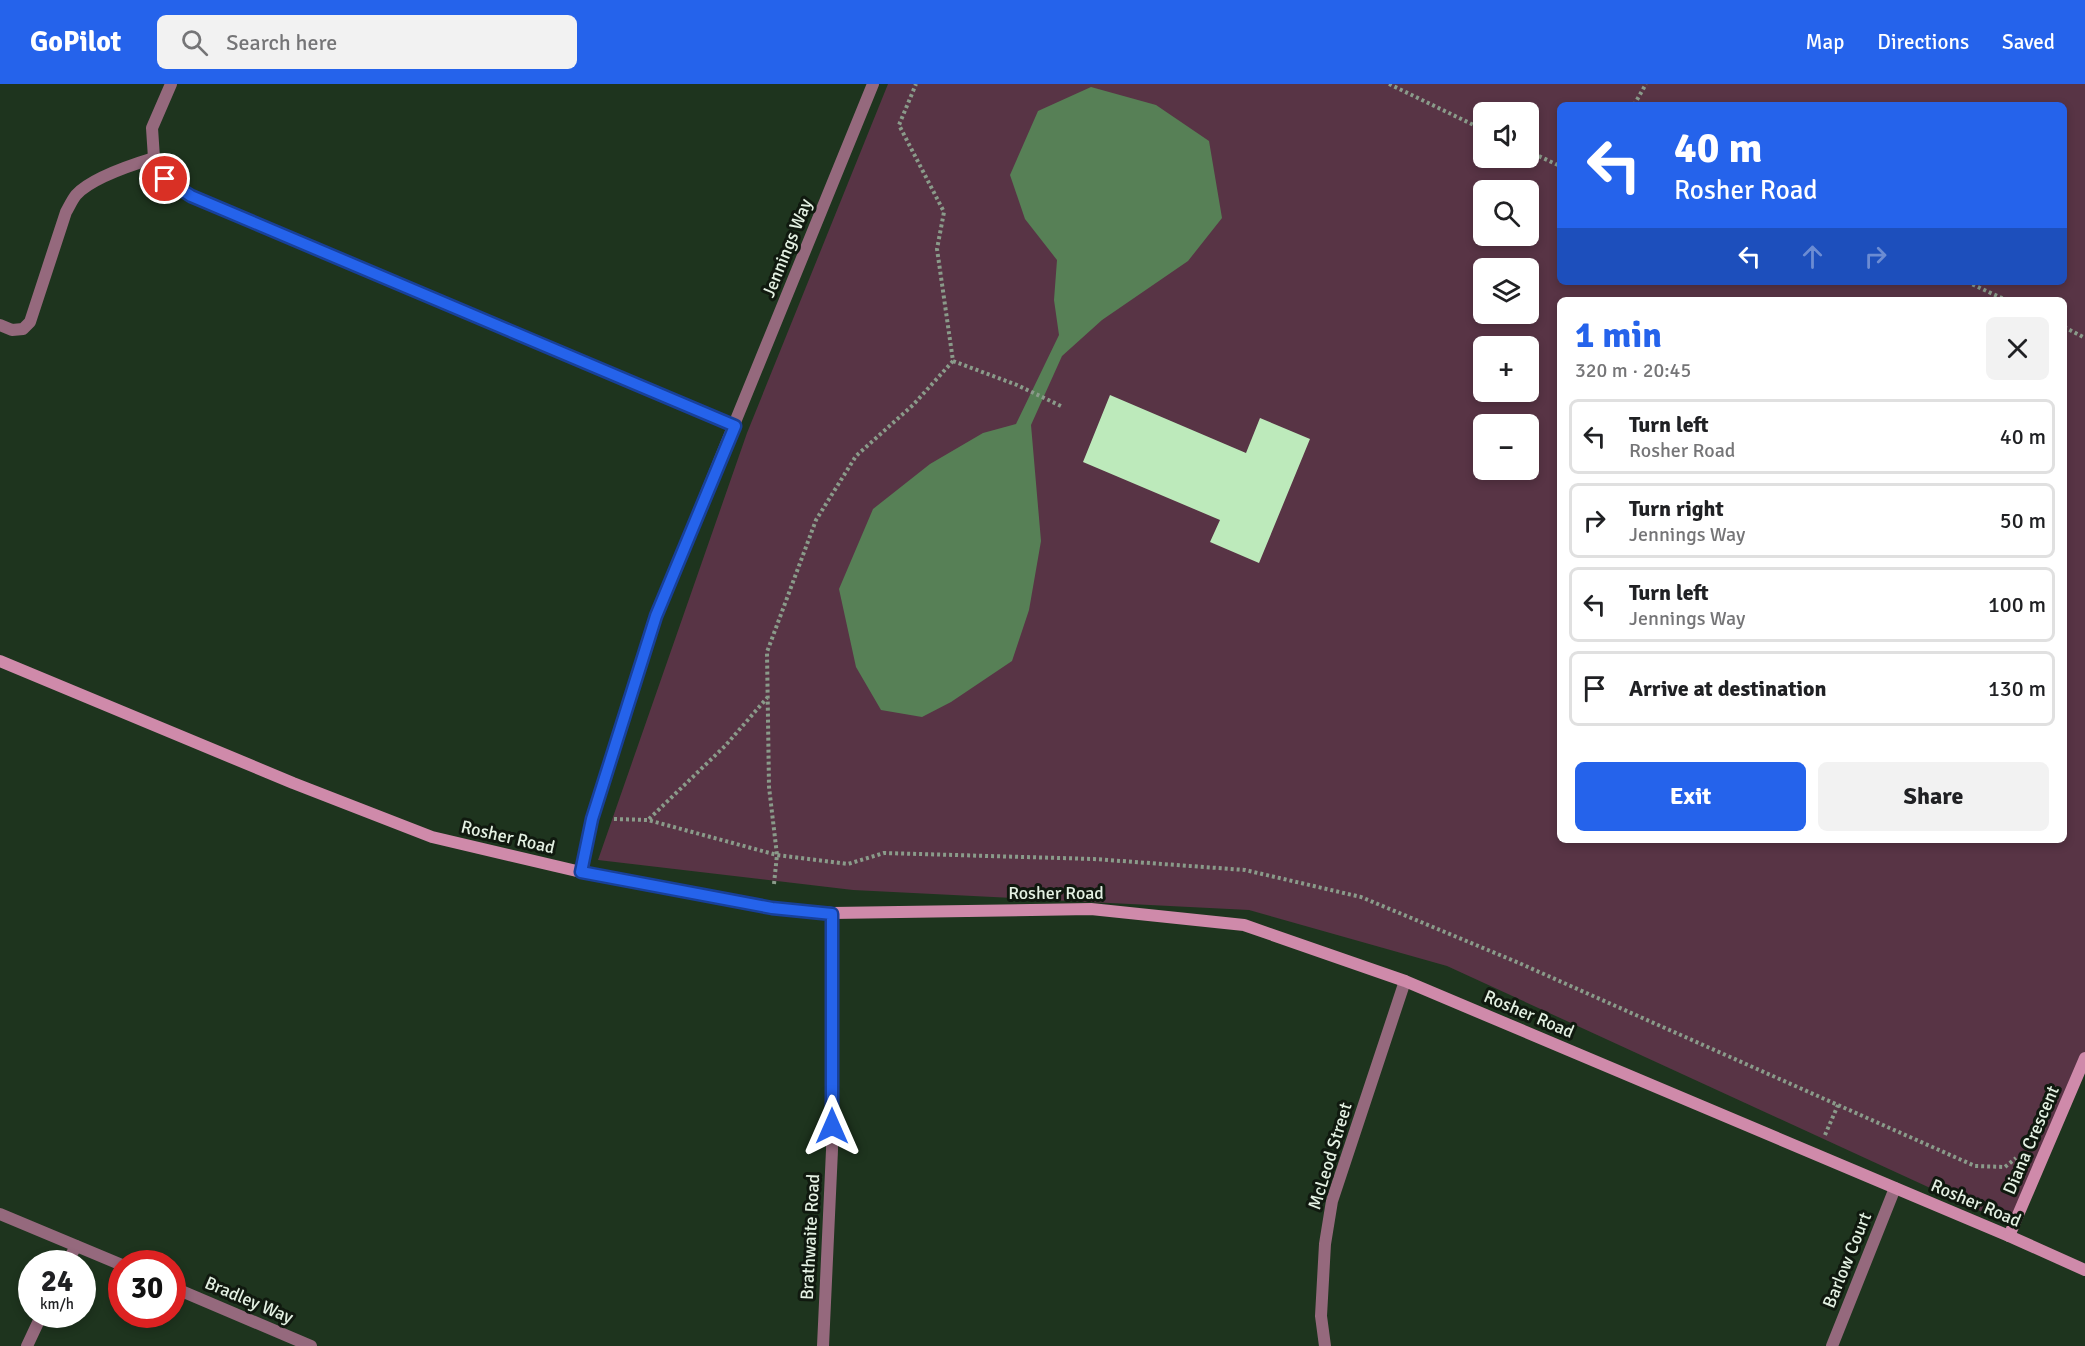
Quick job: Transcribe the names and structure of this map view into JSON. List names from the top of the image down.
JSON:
{
  "streets": {
    "street": [
      "Jennings Way",
      "Rosher Road",
      "Diana Crescent",
      "McLeod Street",
      "Brathwaite Road",
      "Barlow Court",
      "Bradley Way"
    ]
  },
  "crossings": [
    ["Jennings Way", "Rosher Road"],
    ["Rosher Road", "Diana Crescent"],
    ["Rosher Road", "McLeod Street"],
    ["Rosher Road", "Brathwaite Road"],
    ["Rosher Road", "Barlow Court"]
  ],
  "page": {
    "header": "GoPilot",
    "search": "Search here",
    "nav": ["Map", "Directions", "Saved"],
    "map_buttons": ["+", "−"],
    "turn": ["40 m", "Rosher Road"],
    "heading": ["1 min", "320 m · 20:45"],
    "list": [
      {
        "name": "Turn left",
        "note": "Rosher Road",
        "value": "40 m"
      },
      {
        "name": "Turn right",
        "note": "Jennings Way",
        "value": "50 m"
      },
      {
        "name": "Turn left",
        "note": "Jennings Way",
        "value": "100 m"
      },
      {
        "name": "Arrive at destination",
        "value": "130 m"
      }
    ],
    "buttons": ["Exit", "Share"],
    "speed": "24 km/h",
    "limit": "30"
  }
}
